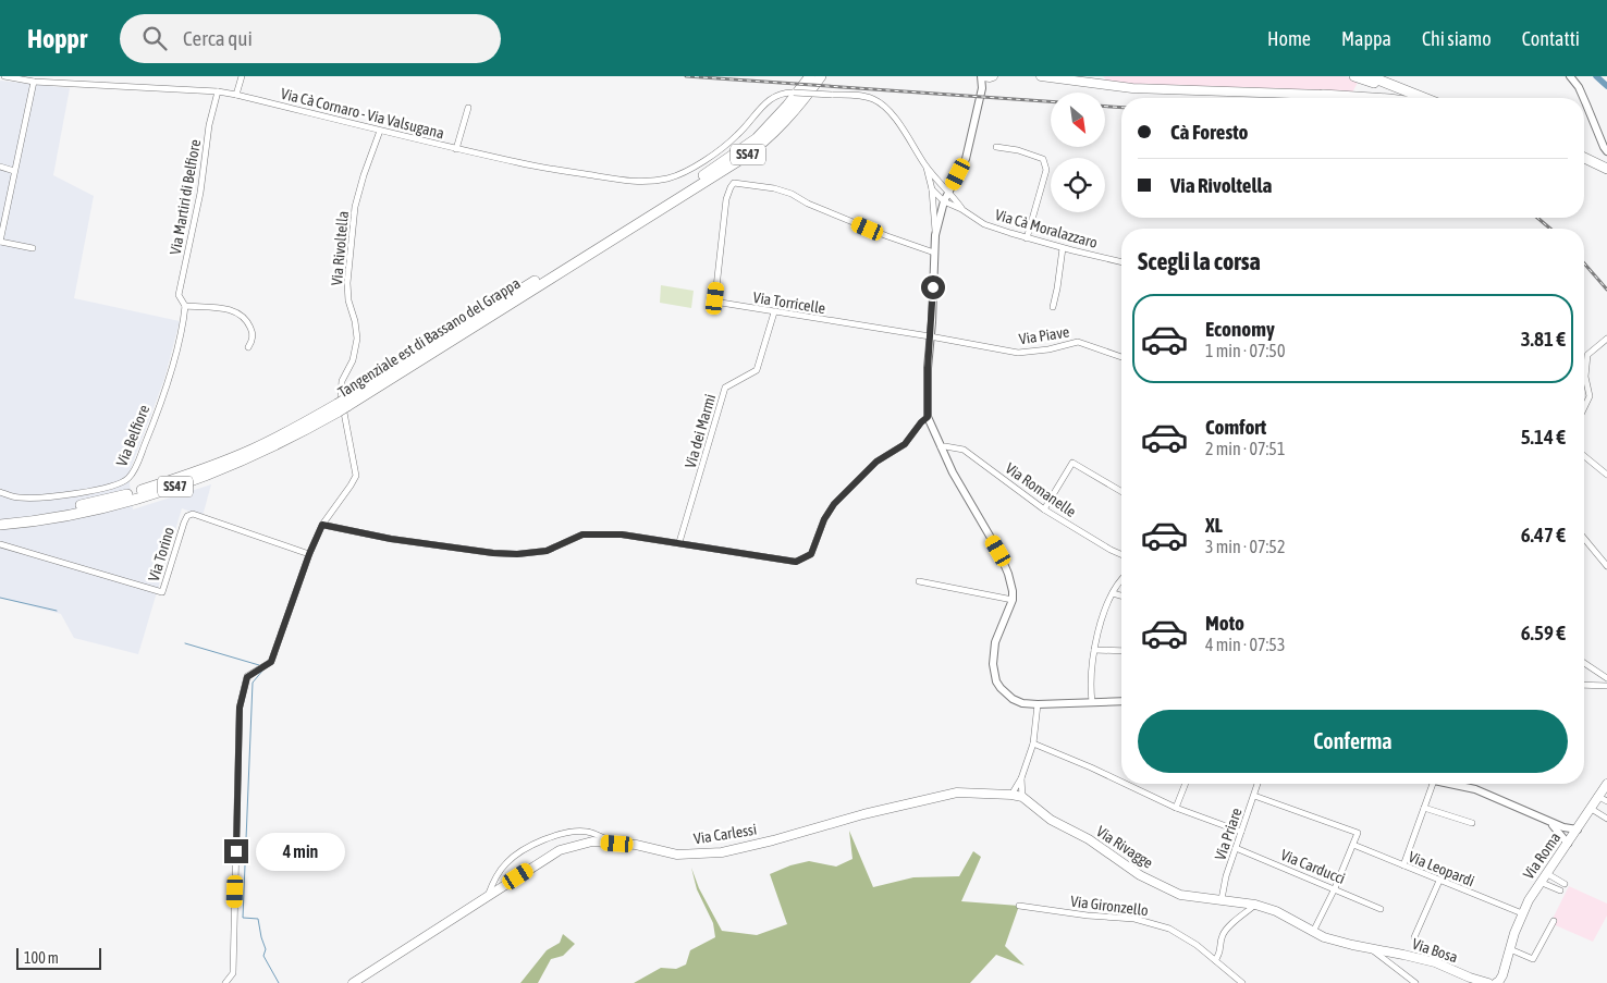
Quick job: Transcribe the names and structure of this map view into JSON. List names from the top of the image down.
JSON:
{
  "streets": {
    "highway": ["SS47", "Tangenziale est di Bassano del Grappa"],
    "main road": [
      "Via Carlessi",
      "Via Rivagge",
      "Via Roma",
      "Via Bosa"
    ],
    "street": [
      "Via Cà Cornaro - Via Valsugana",
      "Via Martiri di Belfiore",
      "Via Cà Moralazzaro",
      "Via Rivoltella",
      "Via Torricelle",
      "Via Piave",
      "Via dei Marmi",
      "Via Belfiore",
      "Via Romanelle",
      "Via Torino",
      "Via Priare",
      "Via Carducci",
      "Via Leopardi",
      "Via Gironzello"
    ]
  },
  "crossings": [
    ["Via Cà Cornaro - Via Valsugana", "Via Martiri di Belfiore"],
    ["Via Cà Cornaro - Via Valsugana", "Via Cà Moralazzaro"],
    ["Via Cà Cornaro - Via Valsugana", "Via Rivoltella"],
    ["Via Martiri di Belfiore", "Via Belfiore"],
    ["Via Rivoltella", "Via Torino"],
    ["Via Torricelle", "Via Piave"],
    ["Via Torricelle", "Via dei Marmi"],
    ["Via Carlessi", "Via Rivagge"],
    ["Via Priare", "Via Rivagge"],
    ["Via Priare", "Via Carducci"],
    ["Via Rivagge", "Via Bosa"],
    ["Via Roma", "Via Leopardi"]
  ],
  "scale_bar": "100 m",
  "north": "bottom right",
  "page": {
    "header": "Hoppr",
    "search": "Cerca qui",
    "nav": [
      "Home",
      "Mappa",
      "Chi siamo",
      "Contatti"
    ],
    "banner": ["Cà Foresto", "Via Rivoltella"],
    "heading": "Scegli la corsa",
    "list": [
      {
        "name": "Economy",
        "note": "1 min · 07:50",
        "value": "3.81 €"
      },
      {
        "name": "Comfort",
        "note": "2 min · 07:51",
        "value": "5.14 €"
      },
      {
        "name": "XL",
        "note": "3 min · 07:52",
        "value": "6.47 €"
      },
      {
        "name": "Moto",
        "note": "4 min · 07:53",
        "value": "6.59 €"
      }
    ],
    "buttons": "Conferma",
    "bubble": "4 min",
    "scale": "100 m"
  }
}
